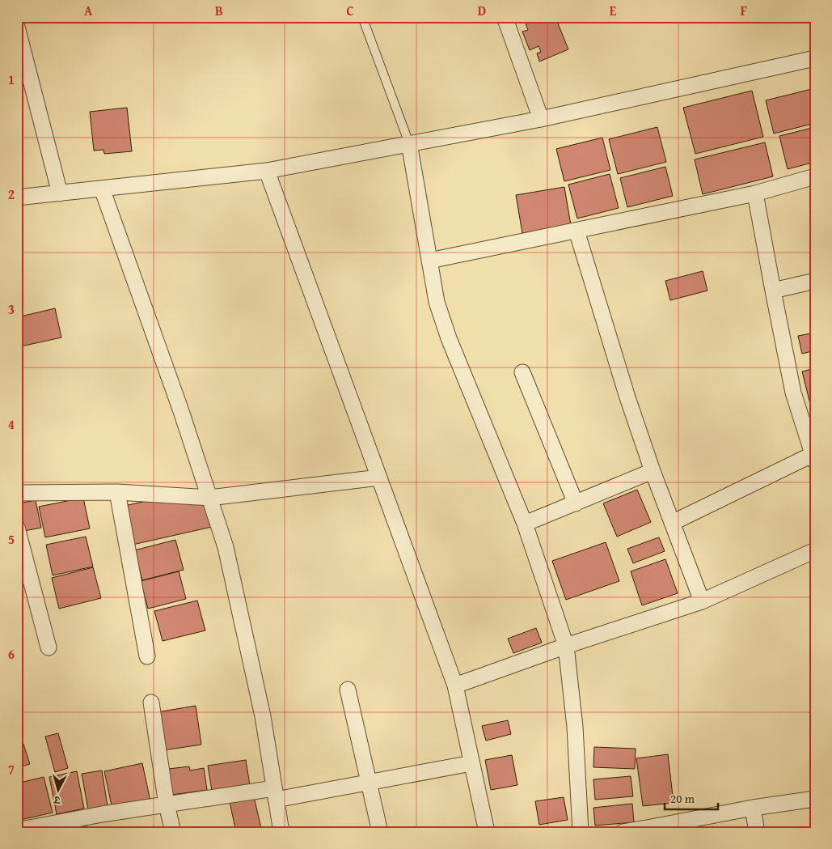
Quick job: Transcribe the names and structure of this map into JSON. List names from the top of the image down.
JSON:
{
  "scale_bar": "20 m",
  "north": "bottom",
  "grid": {
    "columns": [
      "A",
      "B",
      "C",
      "D",
      "E",
      "F"
    ],
    "rows": [
      "1",
      "2",
      "3",
      "4",
      "5",
      "6",
      "7"
    ]
  }
}
